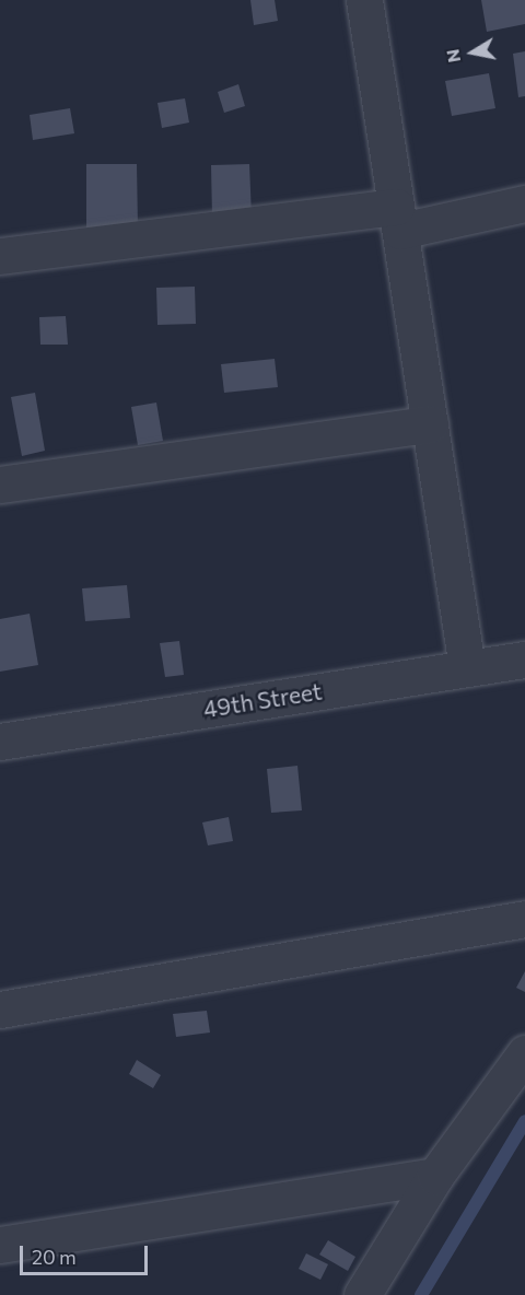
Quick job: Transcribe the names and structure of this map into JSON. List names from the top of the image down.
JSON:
{
  "streets": {
    "street": ["49th Street"]
  },
  "scale_bar": "20 m",
  "north": "left"
}
